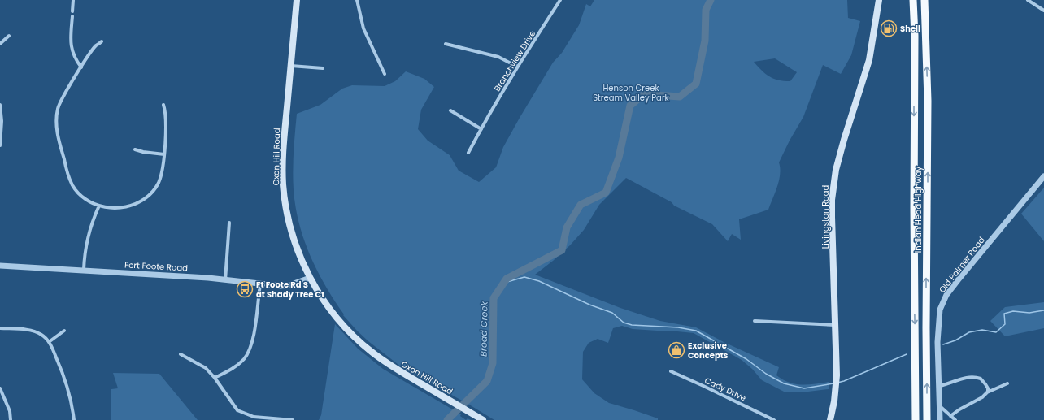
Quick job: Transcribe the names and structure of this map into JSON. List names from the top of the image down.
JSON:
{
  "streets": {
    "highway": ["Indian Head Highway"],
    "main road": ["Oxon Hill Road", "Livingston Road"],
    "street": [
      "Branchview Drive",
      "Old Palmer Road",
      "Fort Foote Road",
      "Cady Drive"
    ]
  },
  "crossings": [
    ["Oxon Hill Road", "Fort Foote Road"]
  ],
  "water": ["Broad Creek"],
  "parks": ["Henson Creek Stream Valley Park"],
  "places": {
    "fuel station": ["Shell"],
    "bus stop": ["Ft Foote Rd S at Shady Tree Ct"],
    "shop": ["Exclusive Concepts"]
  }
}
